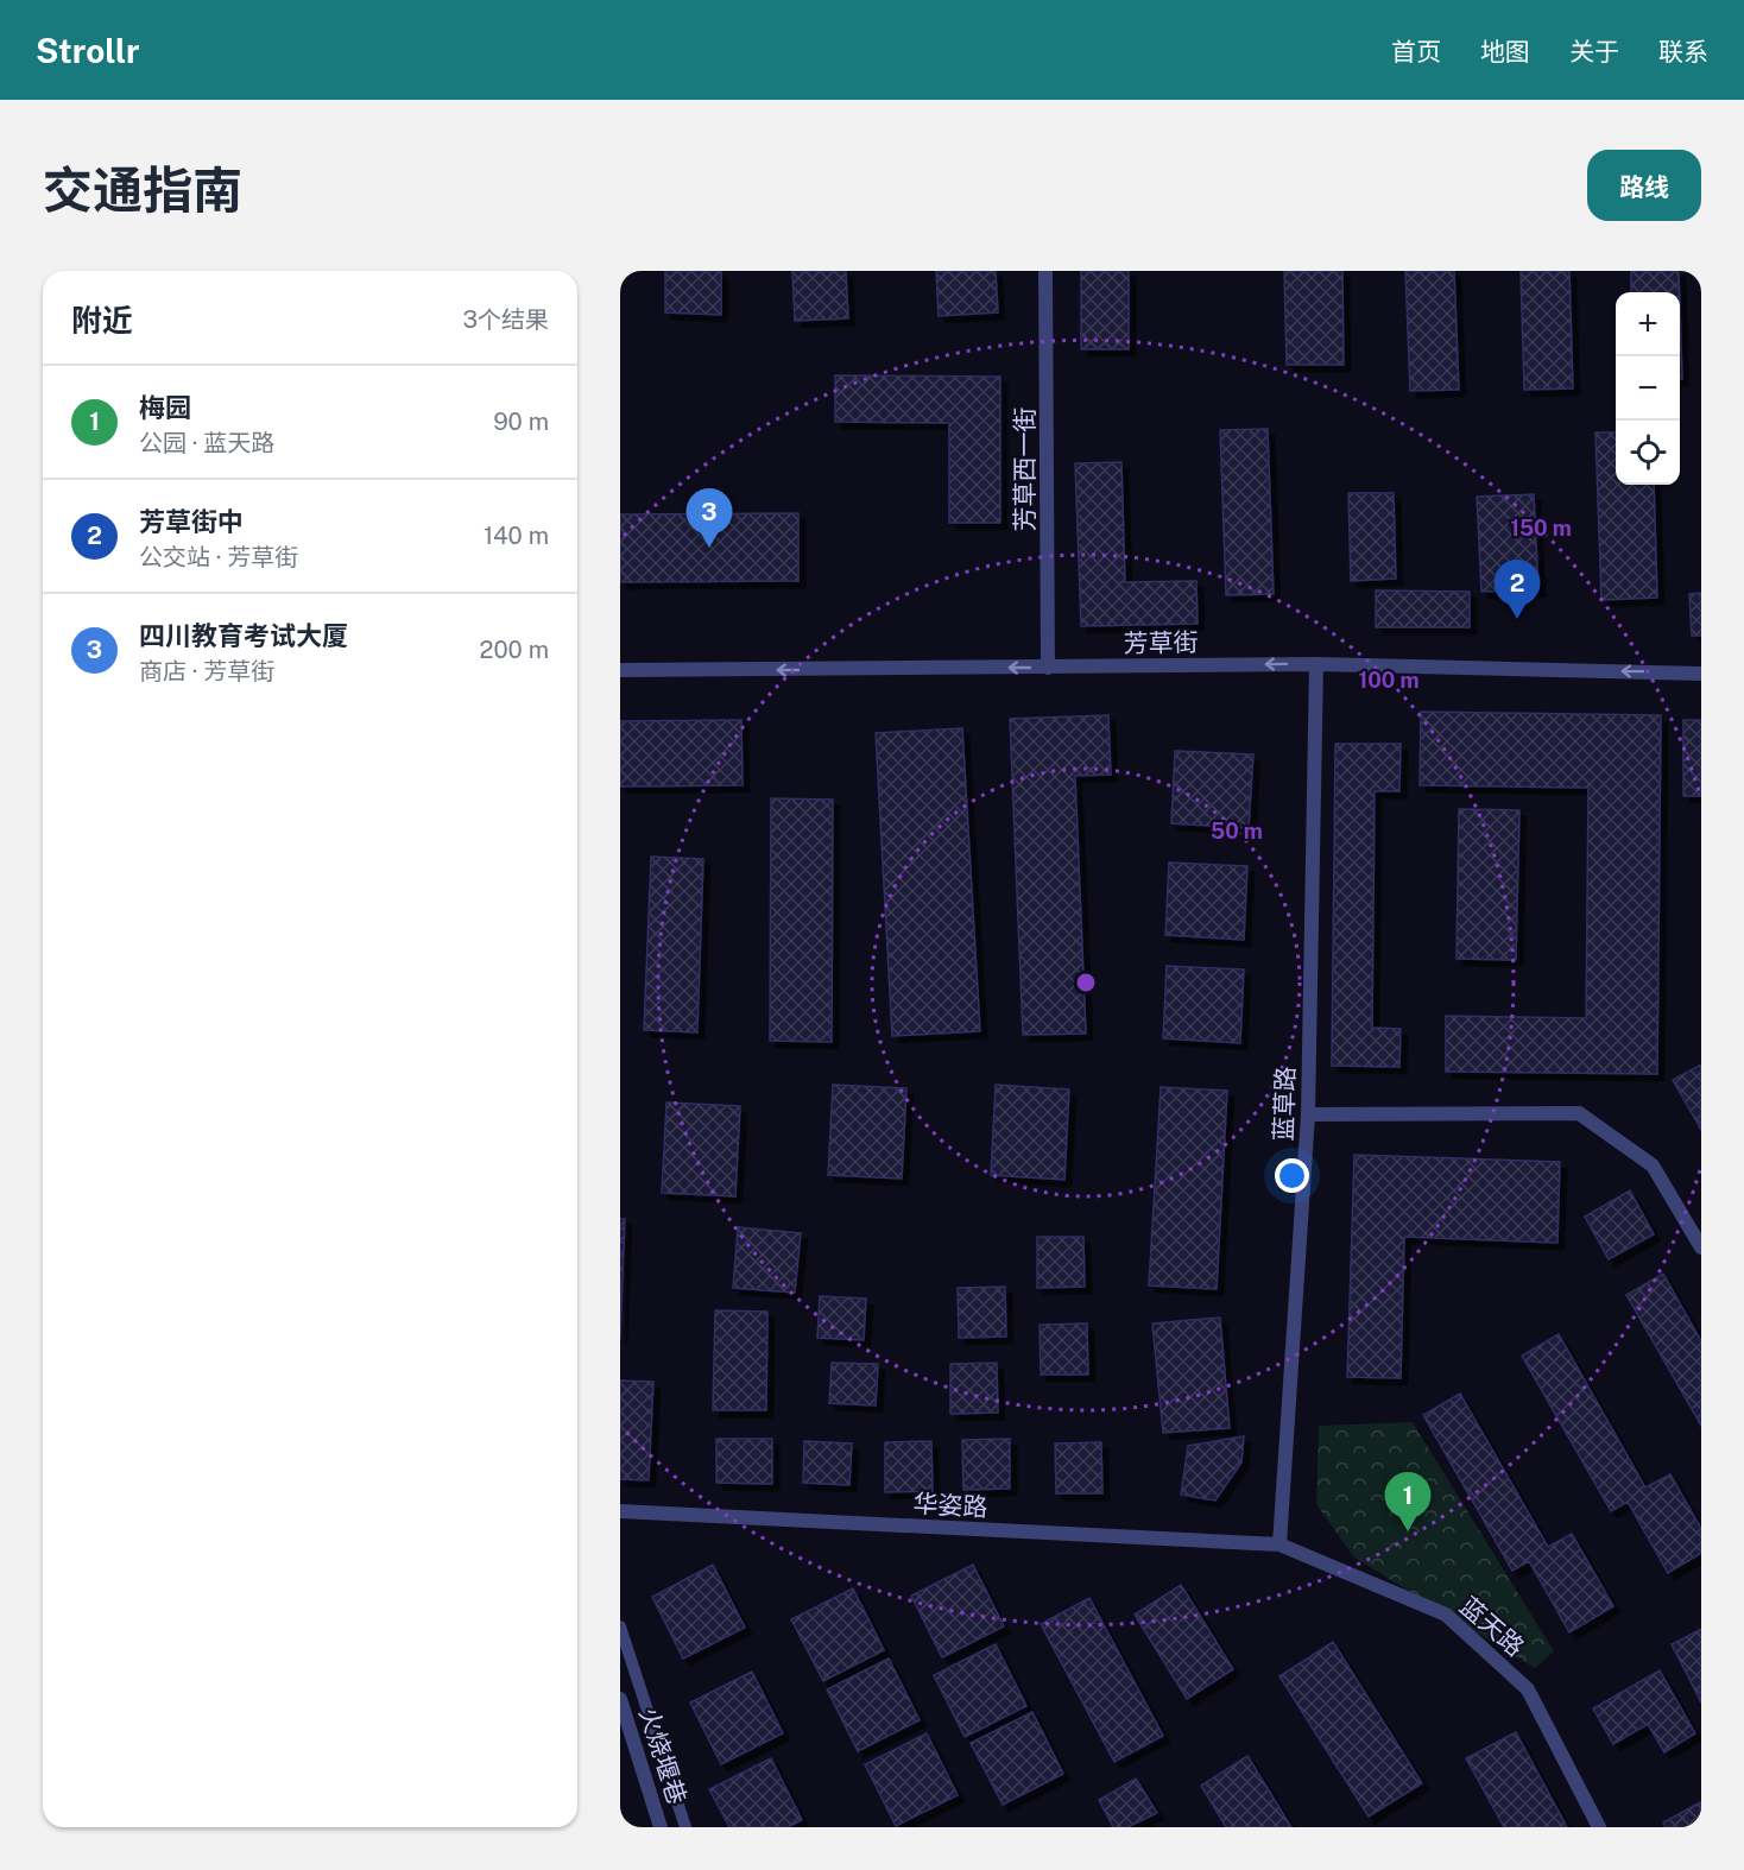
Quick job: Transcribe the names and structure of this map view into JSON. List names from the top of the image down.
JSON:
{
  "streets": {
    "street": [
      "芳草西一街",
      "芳草街",
      "蓝草路",
      "华姿路",
      "蓝天路",
      "火烧堰巷"
    ]
  },
  "crossings": [
    ["芳草西一街", "芳草街"],
    ["芳草街", "蓝草路"],
    ["蓝草路", "华姿路"],
    ["蓝草路", "蓝天路"],
    ["华姿路", "蓝天路"]
  ],
  "one_way": ["芳草街"],
  "page": {
    "header": "Strollr",
    "nav": [
      "首页",
      "地图",
      "关于",
      "联系"
    ],
    "title": "交通指南",
    "buttons": "路线",
    "heading": ["附近", "3个结果"],
    "map_buttons": ["+", "−"],
    "list": [
      {
        "mark": "1",
        "name": "梅园",
        "note": "公园 · 蓝天路",
        "value": "90 m"
      },
      {
        "mark": "2",
        "name": "芳草街中",
        "note": "公交站 · 芳草街",
        "value": "140 m"
      },
      {
        "mark": "3",
        "name": "四川教育考试大厦",
        "note": "商店 · 芳草街",
        "value": "200 m"
      }
    ],
    "pins": ["3", "2", "1"]
  },
  "rings": ["150 m", "100 m", "50 m"]
}
